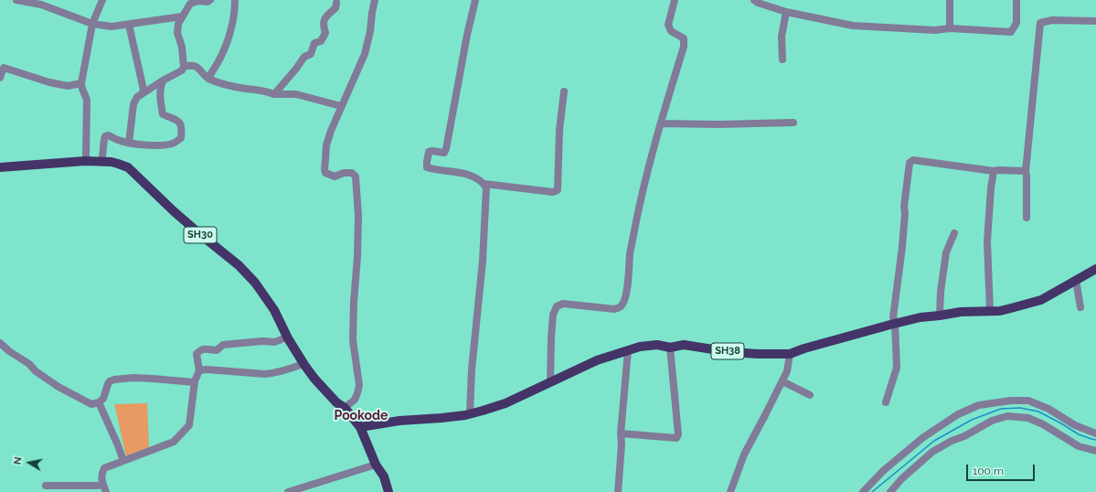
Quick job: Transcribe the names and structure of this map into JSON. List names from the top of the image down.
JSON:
{
  "streets": {
    "main road": ["SH30", "SH38"]
  },
  "crossings": [
    ["SH30", "SH38"]
  ],
  "districts": ["Pookode"],
  "scale_bar": "100 m",
  "north": "left"
}
